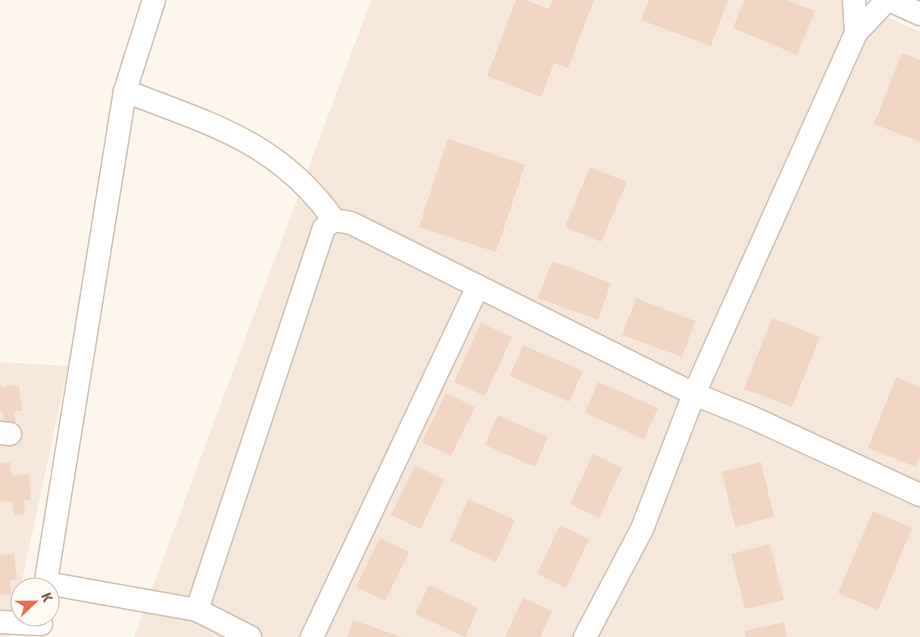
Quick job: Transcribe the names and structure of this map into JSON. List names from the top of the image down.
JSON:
{
  "north": "right"
}
